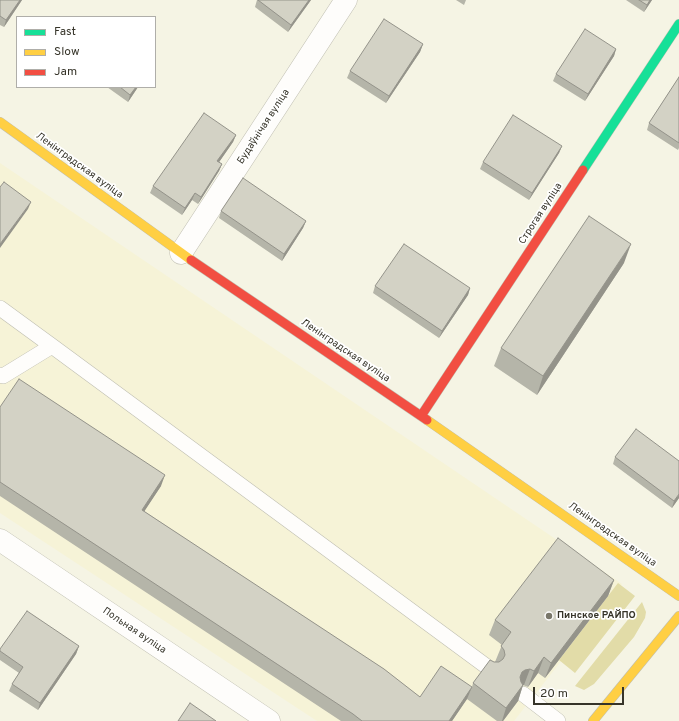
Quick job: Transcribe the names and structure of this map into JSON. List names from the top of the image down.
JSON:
{
  "streets": {
    "street": [
      "Будаўнічая вуліца",
      "Ленінградская вуліца",
      "Строгая вуліца",
      "Польная вуліца"
    ]
  },
  "crossings": [
    ["Будаўнічая вуліца", "Ленінградская вуліца"],
    ["Ленінградская вуліца", "Строгая вуліца"]
  ],
  "places": ["Пинское РАЙПО"],
  "legend": ["Fast", "Slow", "Jam"],
  "scale_bar": "20 m"
}
